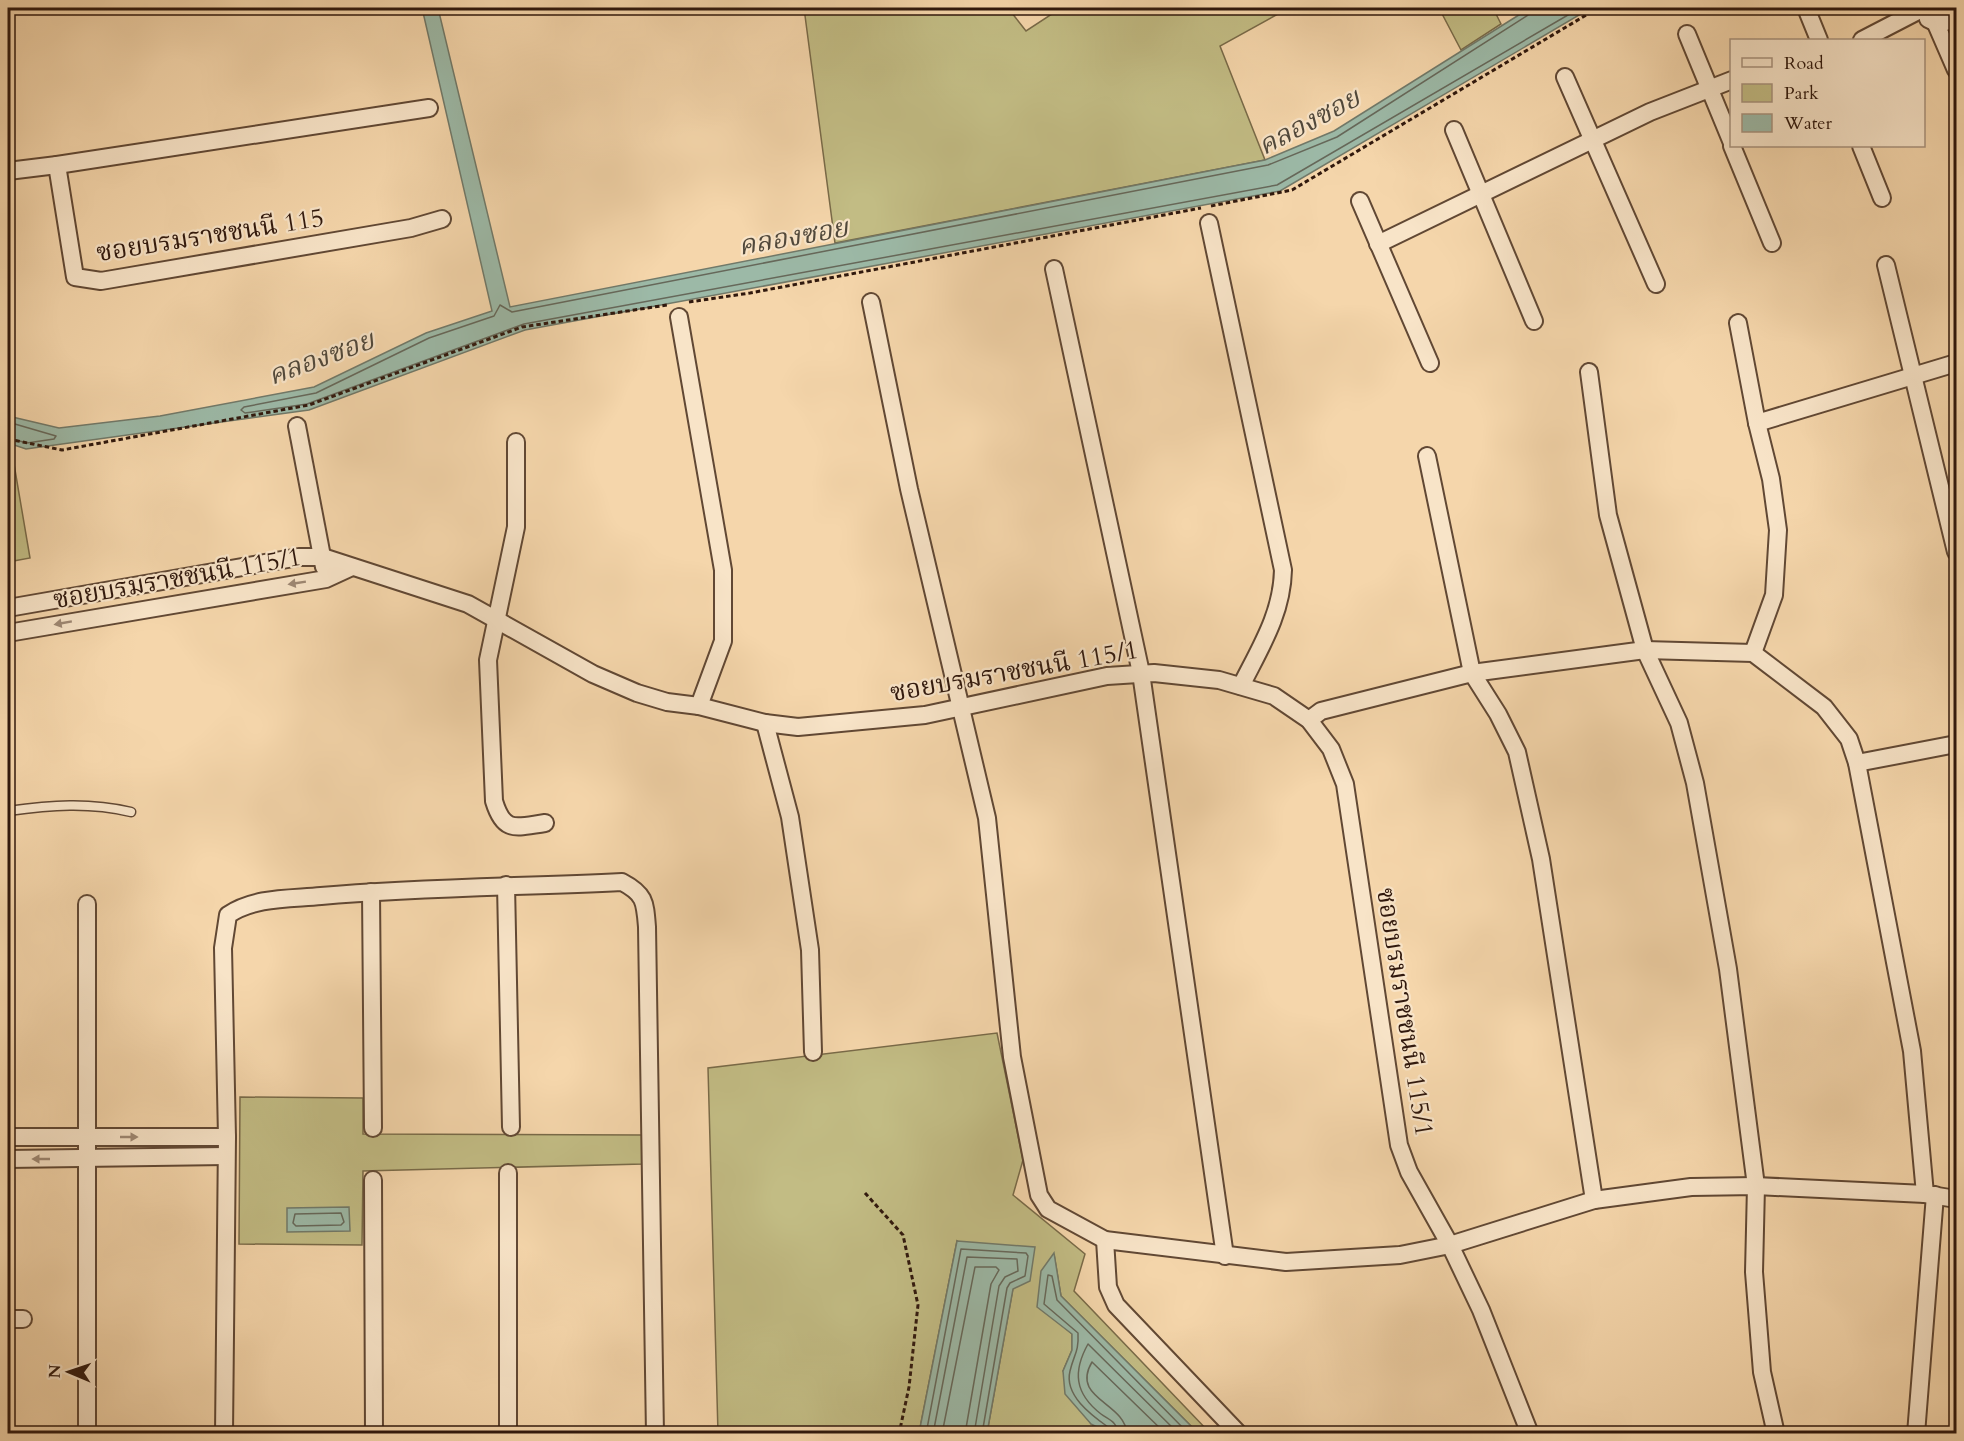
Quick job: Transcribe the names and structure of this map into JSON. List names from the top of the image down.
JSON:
{
  "streets": {
    "street": ["ซอยบรมราชชนนี 115", "ซอยบรมราชชนนี 115/1"]
  },
  "water": ["คลองซอย"],
  "legend": ["Road", "Park", "Water"],
  "north": "left"
}
